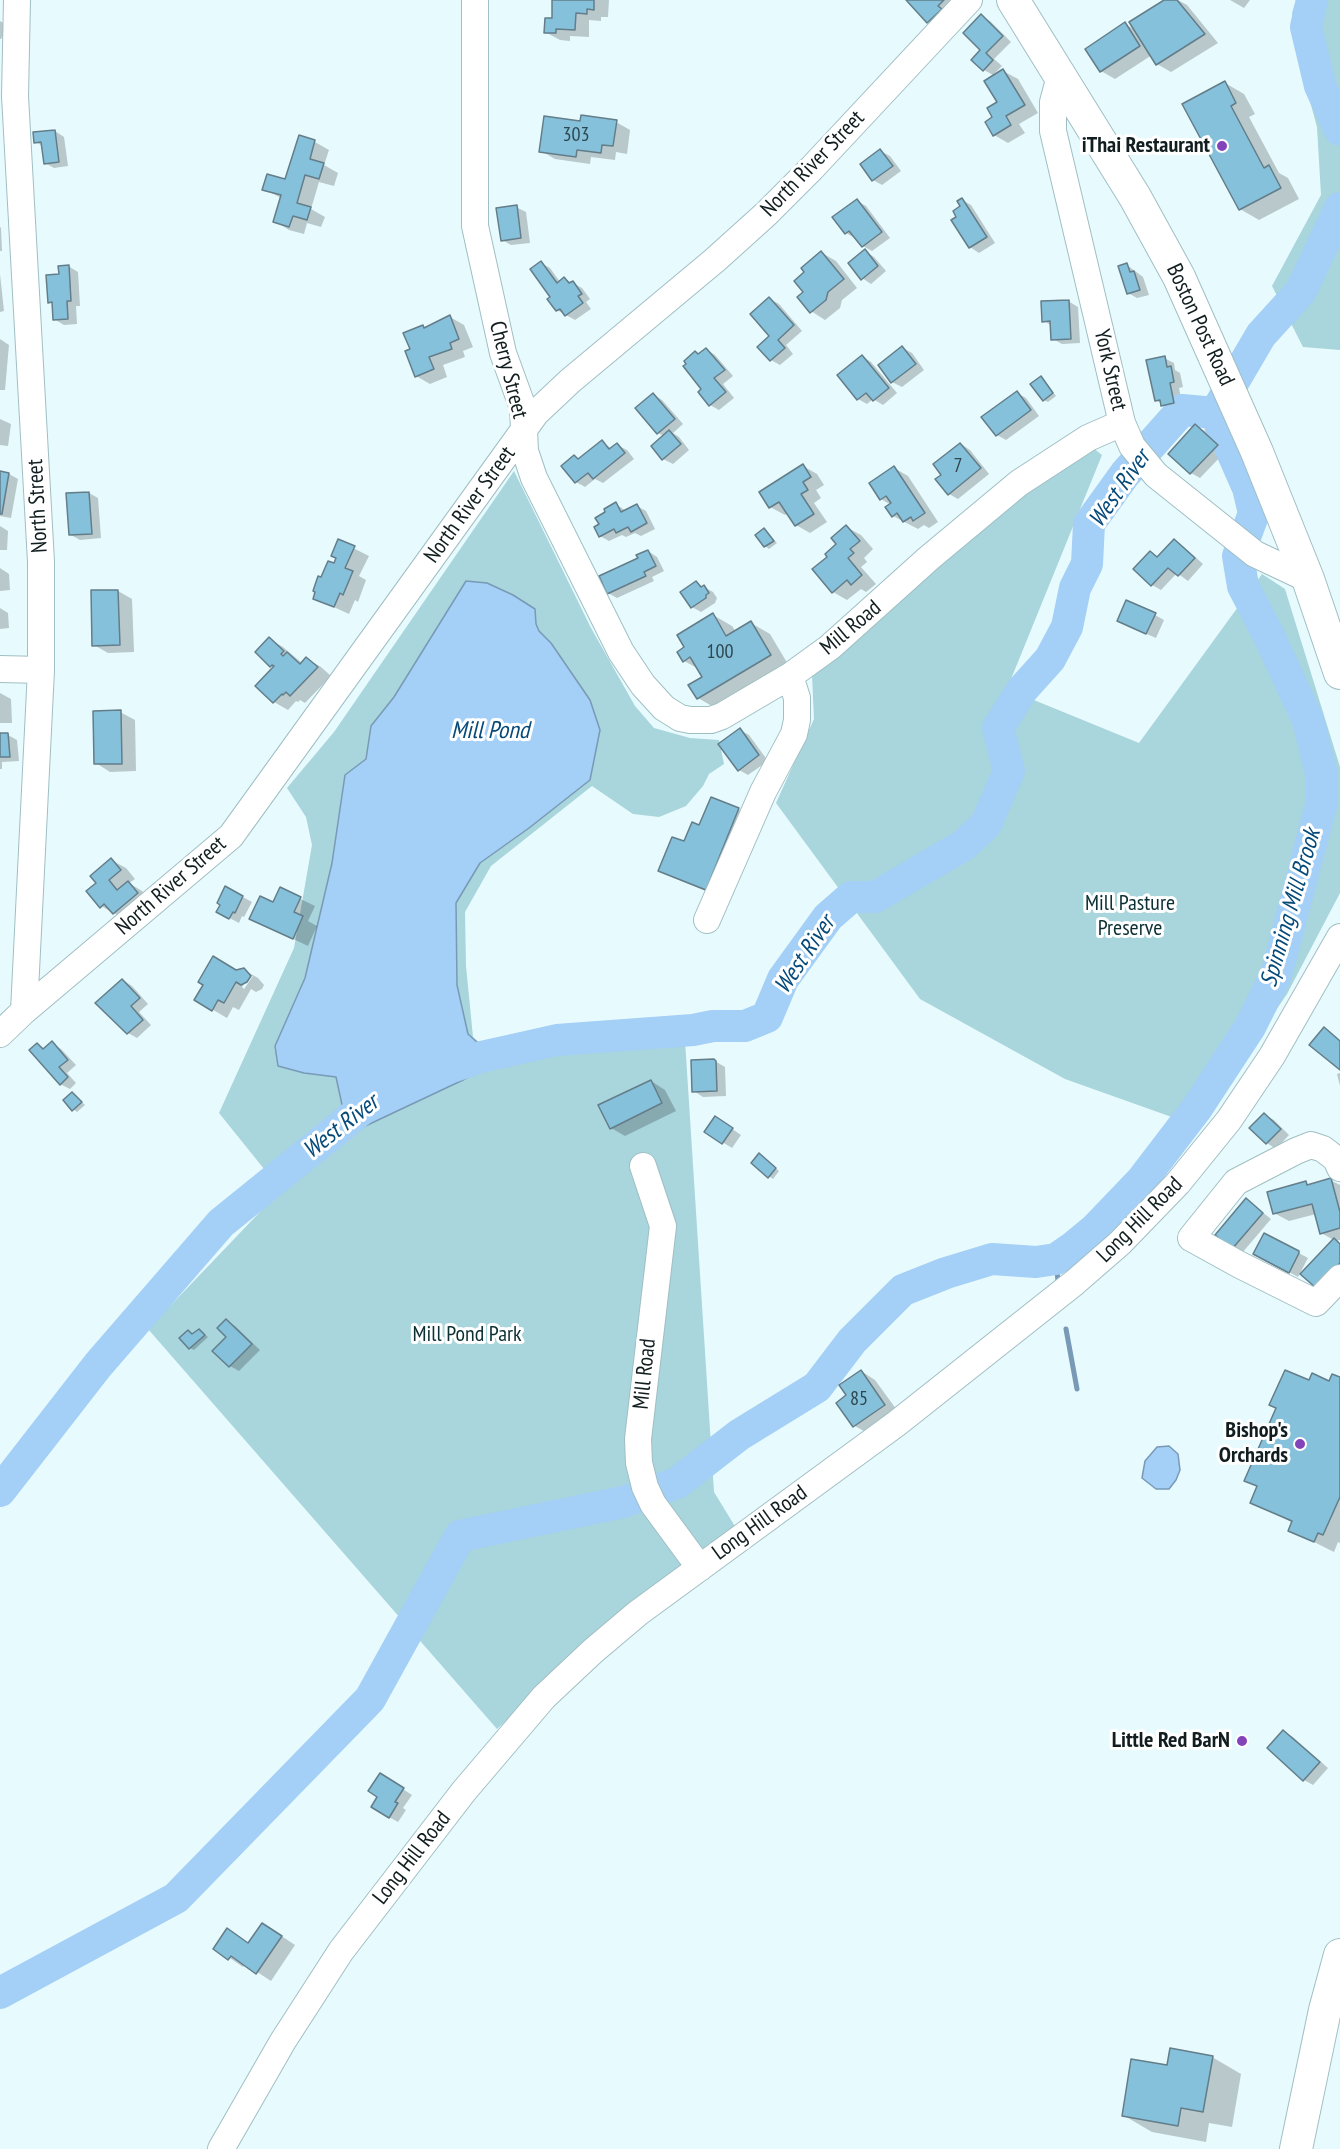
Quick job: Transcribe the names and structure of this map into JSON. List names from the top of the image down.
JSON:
{
  "streets": {
    "main road": ["Boston Post Road"],
    "street": [
      "North River Street",
      "Cherry Street",
      "York Street",
      "North Street",
      "Mill Road",
      "Long Hill Road"
    ]
  },
  "crossings": [
    ["North River Street", "Cherry Street"],
    ["North River Street", "North Street"],
    ["Boston Post Road", "York Street"],
    ["Cherry Street", "Mill Road"],
    ["York Street", "Mill Road"],
    ["Mill Road", "Long Hill Road"]
  ],
  "water": ["West River", "Mill Pond", "Spinning Mill Brook"],
  "parks": ["Mill Pasture Preserve", "Mill Pond Park"],
  "places": ["iThai Restaurant", "Bishop's Orchards", "Little Red BarN"],
  "house_numbers": [
    "303",
    "7",
    "100",
    "85"
  ]
}
